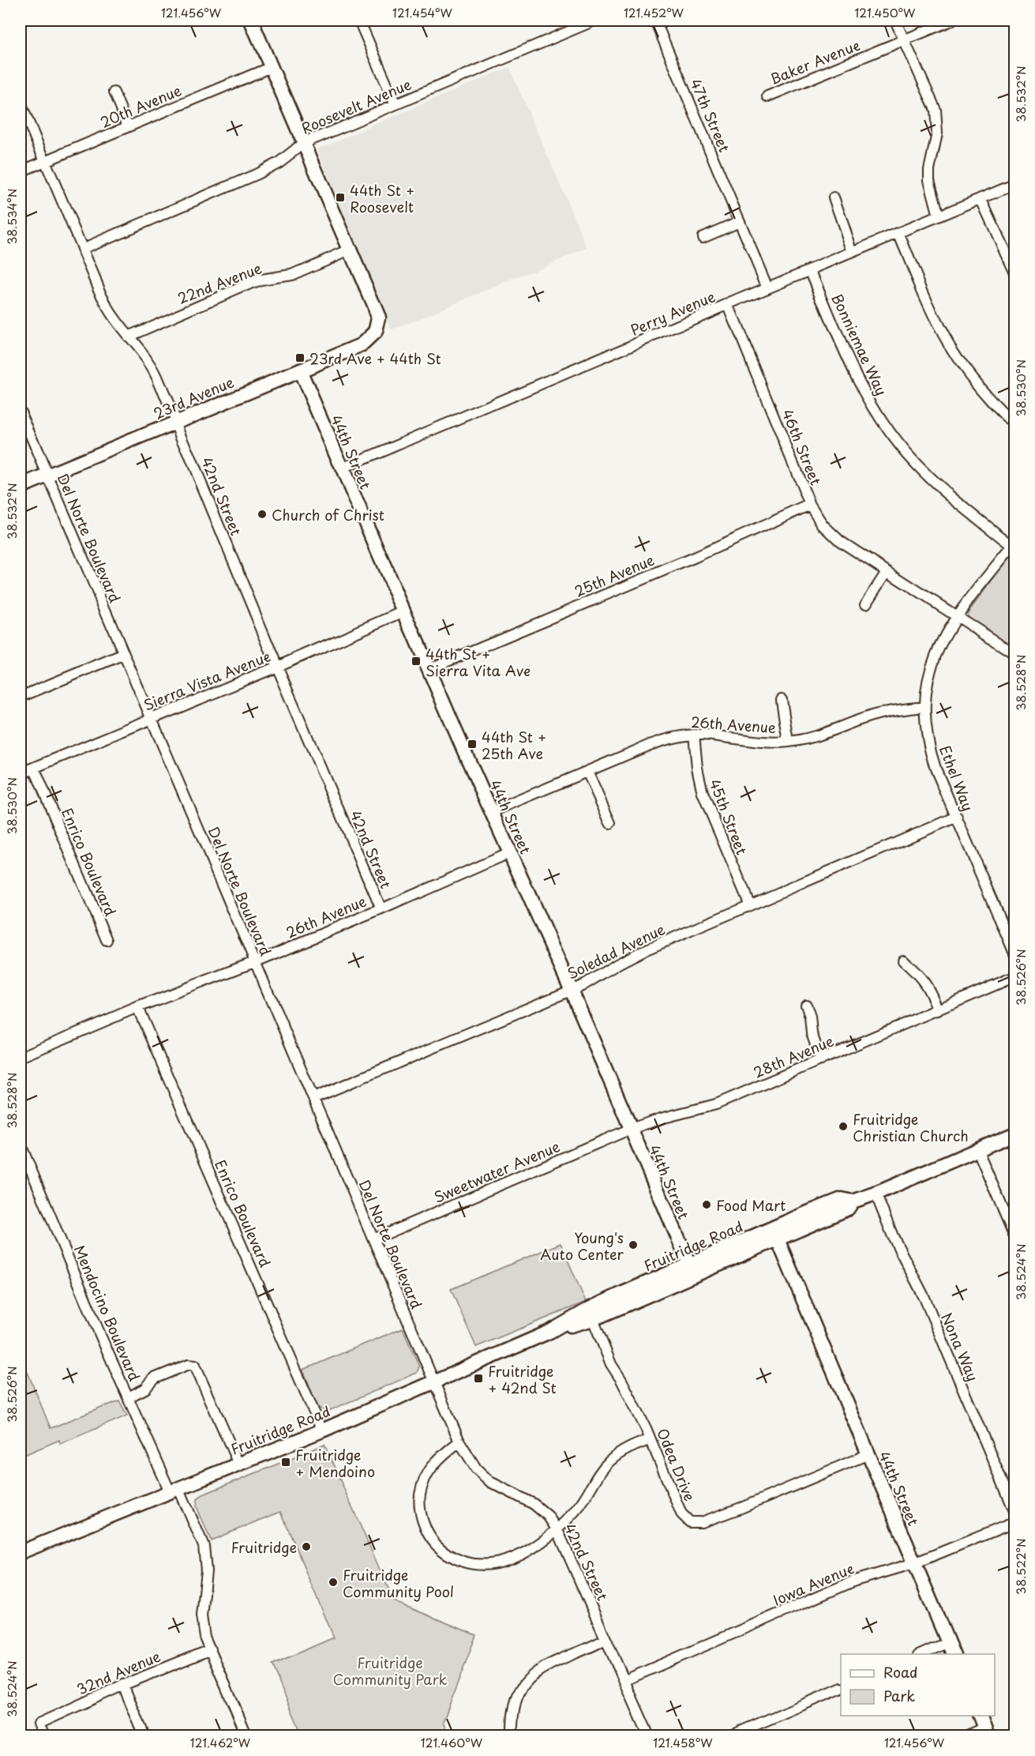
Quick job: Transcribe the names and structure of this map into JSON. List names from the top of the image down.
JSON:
{
  "streets": {
    "street": [
      "Baker Avenue",
      "20th Avenue",
      "Roosevelt Avenue",
      "47th Street",
      "22nd Avenue",
      "Perry Avenue",
      "Bonniemae Way",
      "23rd Avenue",
      "46th Street",
      "44th Street",
      "42nd Street",
      "Del Norte Boulevard",
      "25th Avenue",
      "Sierra Vista Avenue",
      "26th Avenue",
      "Ethel Way",
      "45th Street",
      "Enrico Boulevard",
      "Soledad Avenue",
      "28th Avenue",
      "Sweetwater Avenue",
      "Fruitridge Road",
      "Mendocino Boulevard",
      "Nona Way",
      "Odea Drive",
      "Iowa Avenue",
      "32nd Avenue"
    ]
  },
  "crossings": [
    ["20th Avenue", "42nd Street"],
    ["Roosevelt Avenue", "42nd Street"],
    ["47th Street", "Perry Avenue"],
    ["22nd Avenue", "23rd Avenue"],
    ["22nd Avenue", "42nd Street"],
    ["Perry Avenue", "Bonniemae Way"],
    ["Perry Avenue", "46th Street"],
    ["Perry Avenue", "44th Street"],
    ["Bonniemae Way", "Ethel Way"],
    ["23rd Avenue", "44th Street"],
    ["23rd Avenue", "42nd Street"],
    ["23rd Avenue", "Del Norte Boulevard"],
    ["46th Street", "25th Avenue"],
    ["46th Street", "Ethel Way"],
    ["44th Street", "25th Avenue"],
    ["44th Street", "Sierra Vista Avenue"],
    ["44th Street", "26th Avenue"],
    ["44th Street", "Soledad Avenue"],
    ["44th Street", "28th Avenue"],
    ["44th Street", "Sweetwater Avenue"],
    ["44th Street", "Fruitridge Road"],
    ["44th Street", "Odea Drive"],
    ["44th Street", "Iowa Avenue"],
    ["42nd Street", "Del Norte Boulevard"],
    ["42nd Street", "Sierra Vista Avenue"],
    ["42nd Street", "26th Avenue"],
    ["42nd Street", "Fruitridge Road"],
    ["42nd Street", "Iowa Avenue"],
    ["Del Norte Boulevard", "Sierra Vista Avenue"],
    ["Del Norte Boulevard", "26th Avenue"],
    ["Del Norte Boulevard", "Soledad Avenue"],
    ["Del Norte Boulevard", "Sweetwater Avenue"],
    ["Del Norte Boulevard", "Fruitridge Road"],
    ["Sierra Vista Avenue", "Enrico Boulevard"],
    ["26th Avenue", "Ethel Way"],
    ["26th Avenue", "45th Street"],
    ["26th Avenue", "Enrico Boulevard"],
    ["Ethel Way", "Soledad Avenue"],
    ["45th Street", "Soledad Avenue"],
    ["Enrico Boulevard", "Fruitridge Road"],
    ["28th Avenue", "Sweetwater Avenue"],
    ["Fruitridge Road", "Mendocino Boulevard"],
    ["Fruitridge Road", "Nona Way"],
    ["Fruitridge Road", "Odea Drive"],
    ["Mendocino Boulevard", "32nd Avenue"]
  ],
  "parks": ["Fruitridge Community Park"],
  "places": {
    "transit": [
      "44th St + Roosevelt",
      "23rd Ave + 44th St",
      "44th St + Sierra Vita Ave",
      "44th St + 25th Ave",
      "Fruitridge + 42nd St",
      "Fruitridge + Mendoino"
    ],
    "other": [
      "Church of Christ",
      "Fruitridge Christian Church",
      "Food Mart",
      "Young's Auto Center",
      "Fruitridge",
      "Fruitridge Community Pool"
    ]
  },
  "legend": ["Road", "Park"],
  "coordinates": [
    "121.456°W",
    "121.454°W",
    "121.452°W",
    "121.450°W",
    "38.532°N",
    "38.534°N",
    "38.530°N",
    "38.528°N",
    "38.526°N",
    "38.524°N",
    "38.522°N",
    "121.462°W",
    "121.460°W",
    "121.458°W"
  ]
}
